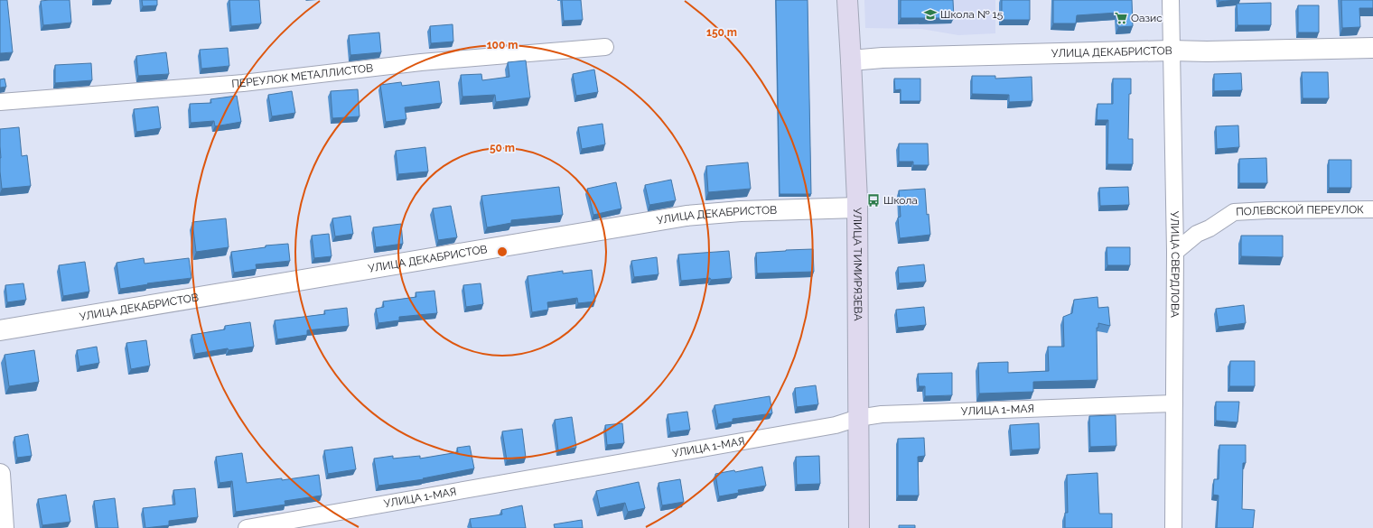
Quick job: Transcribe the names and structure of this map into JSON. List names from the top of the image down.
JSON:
{
  "streets": {
    "main road": ["УЛИЦА ТИМИРЯЗЕВА"],
    "street": [
      "УЛИЦА ДЕКАБРИСТОВ",
      "ПЕРЕУЛОК МЕТАЛЛИСТОВ",
      "ПОЛЕВСКОЙ ПЕРЕУЛОК",
      "УЛИЦА СВЕРДЛОВА",
      "УЛИЦА 1-МАЯ"
    ]
  },
  "crossings": [
    ["УЛИЦА ДЕКАБРИСТОВ", "УЛИЦА ТИМИРЯЗЕВА"],
    ["УЛИЦА ДЕКАБРИСТОВ", "УЛИЦА СВЕРДЛОВА"],
    ["ПОЛЕВСКОЙ ПЕРЕУЛОК", "УЛИЦА СВЕРДЛОВА"],
    ["УЛИЦА ТИМИРЯЗЕВА", "УЛИЦА 1-МАЯ"],
    ["УЛИЦА СВЕРДЛОВА", "УЛИЦА 1-МАЯ"]
  ],
  "places": {
    "school or university": ["Школа № 15"],
    "supermarket": ["Оазис"],
    "bus stop": ["Школа"]
  },
  "rings": ["150 m", "100 m", "50 m"]
}
